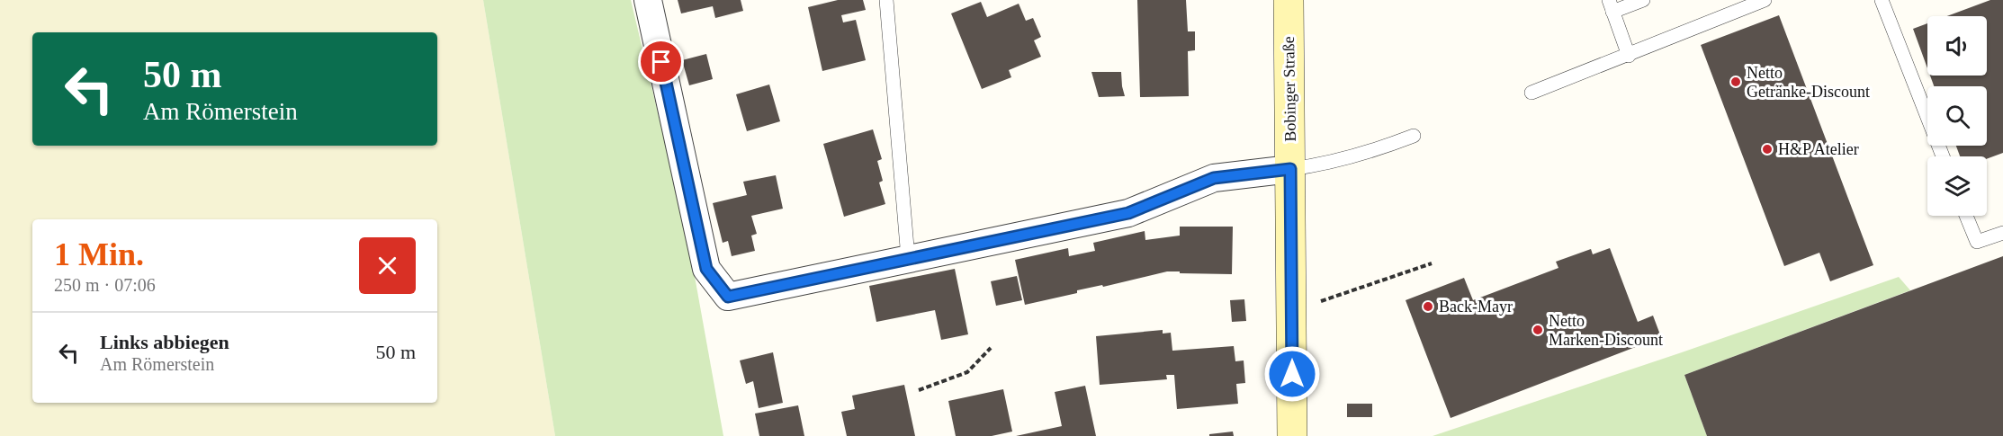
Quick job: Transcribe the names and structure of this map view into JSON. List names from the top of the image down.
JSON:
{
  "streets": {
    "main road": ["Bobinger Straße"]
  },
  "places": [
    "Netto Getränke-Discount",
    "H&P Atelier",
    "Back-Mayr",
    "Netto Marken-Discount"
  ],
  "page": {
    "turn": ["50 m", "Am Römerstein"],
    "heading": ["1 Min.", "250 m · 07:06"],
    "list": [
      {
        "name": "Links abbiegen",
        "note": "Am Römerstein",
        "value": "50 m"
      }
    ]
  }
}
